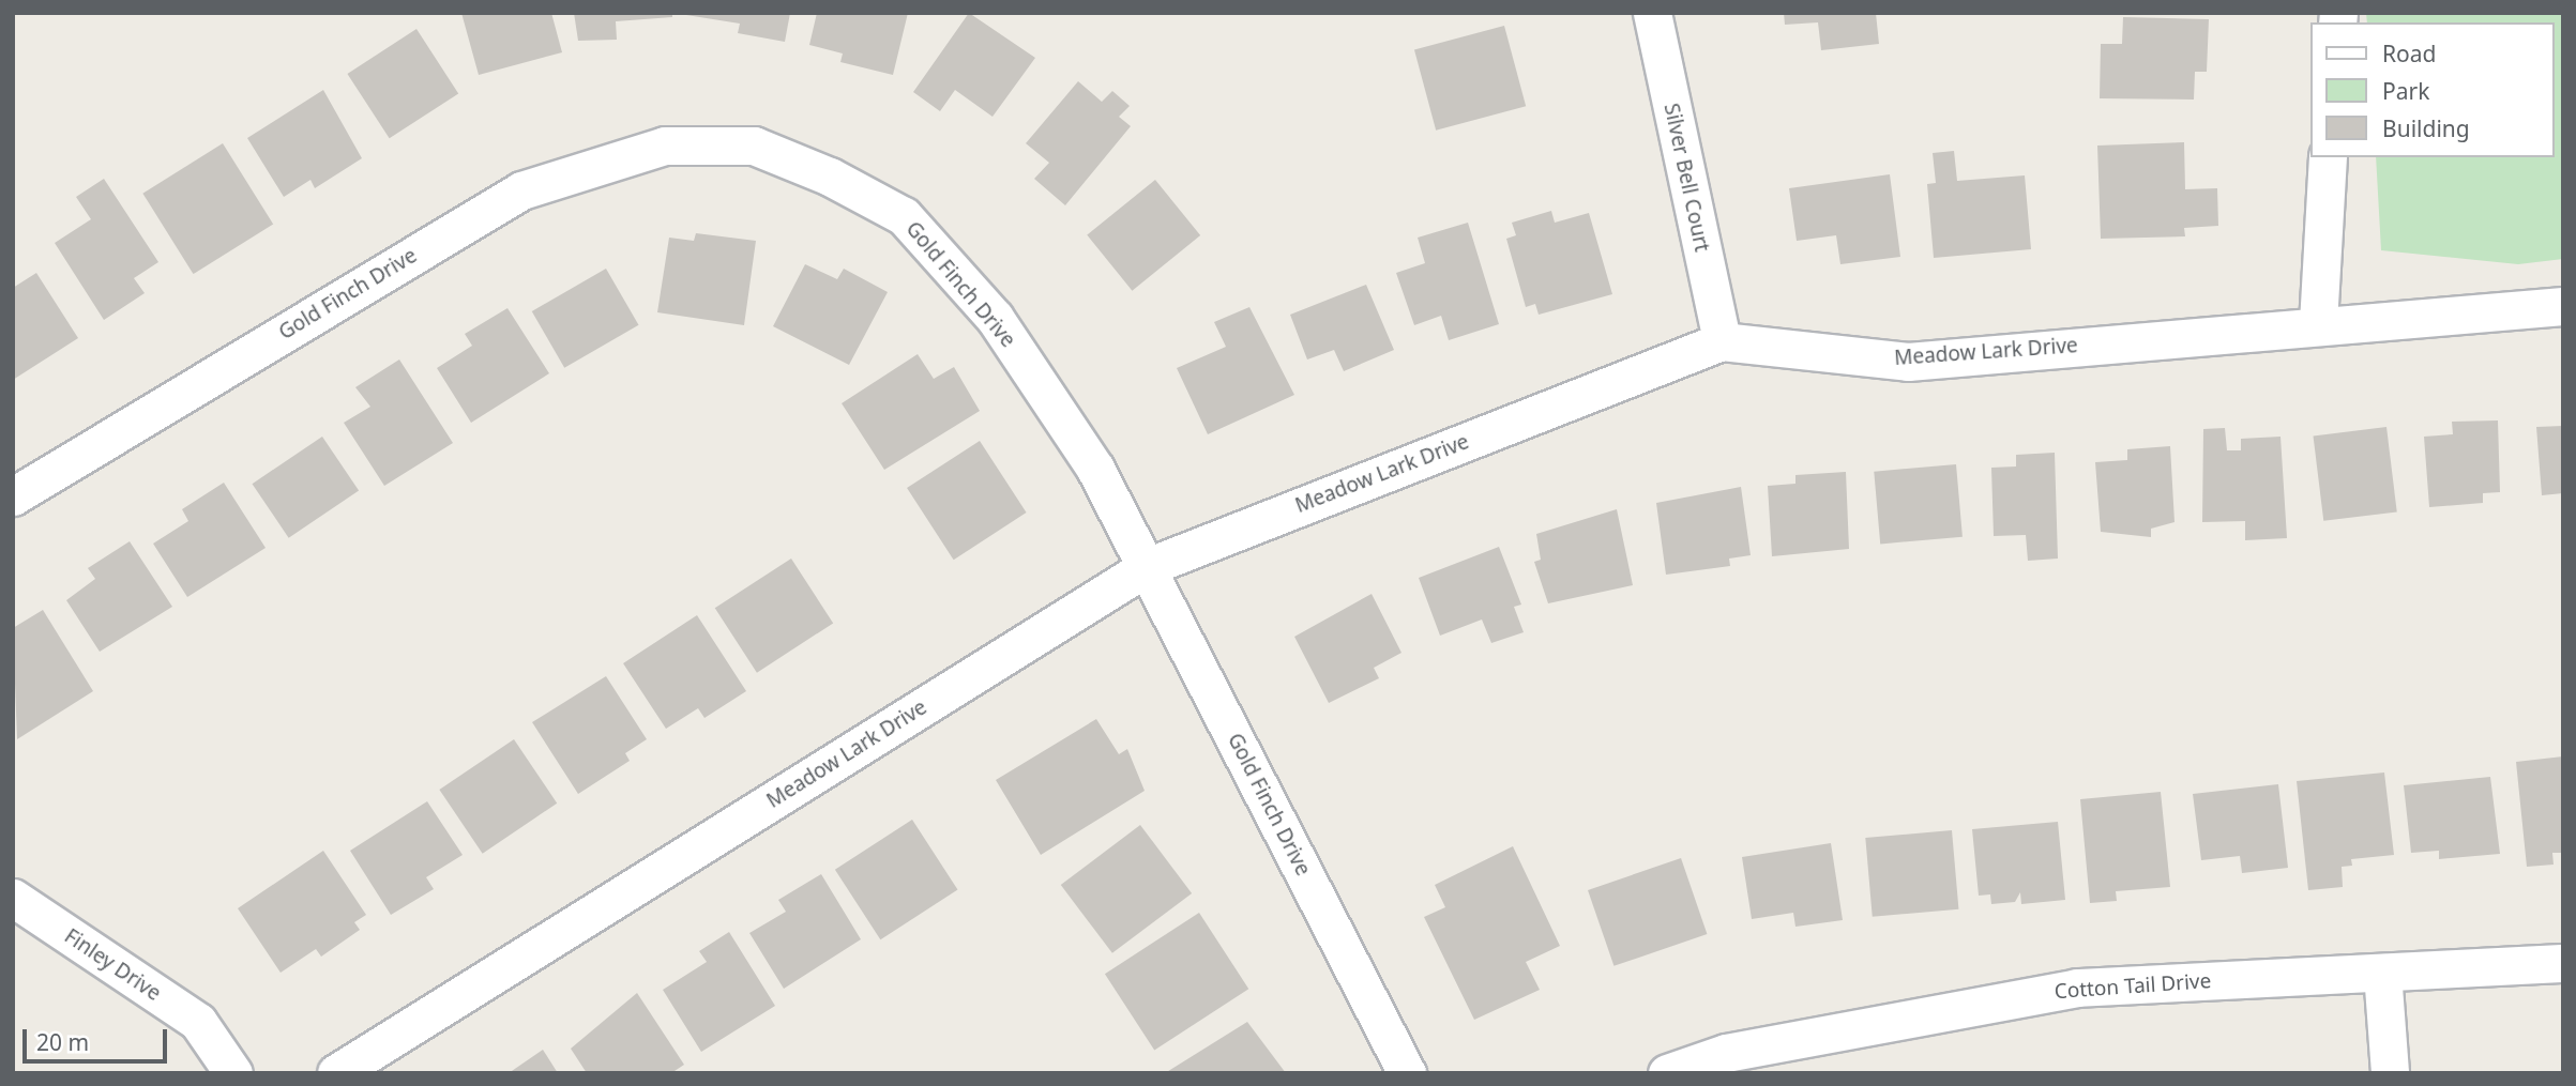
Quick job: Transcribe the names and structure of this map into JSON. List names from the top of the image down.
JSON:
{
  "streets": {
    "street": [
      "Silver Bell Court",
      "Gold Finch Drive",
      "Meadow Lark Drive",
      "Finley Drive",
      "Cotton Tail Drive"
    ]
  },
  "crossings": [
    ["Silver Bell Court", "Meadow Lark Drive"],
    ["Gold Finch Drive", "Meadow Lark Drive"]
  ],
  "legend": ["Road", "Park", "Building"],
  "scale_bar": "20 m"
}
